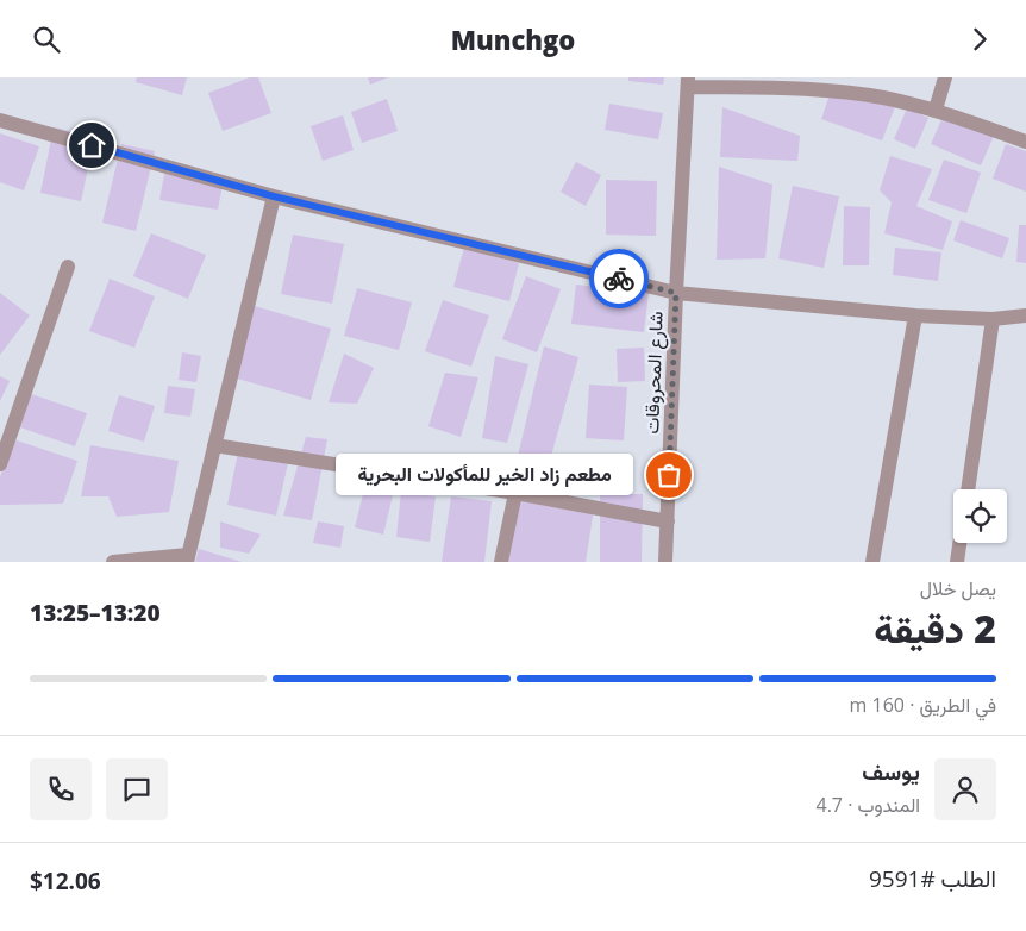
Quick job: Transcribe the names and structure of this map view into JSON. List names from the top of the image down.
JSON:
{
  "streets": {
    "street": ["شارع المحروقات"]
  },
  "places": ["مطعم زاد الخير للمأكولات البحرية"],
  "page": {
    "header": "Munchgo",
    "bubble": "مطعم زاد الخير للمأكولات البحرية",
    "heading": ["2 دقيقة", "يصل خلال", "13:20–13:25"],
    "panel": [
      "يوسف",
      "المندوب · 4.7",
      "الطلب #9591",
      "$12.06"
    ],
    "bar": "في الطريق · 160 m"
  }
}
